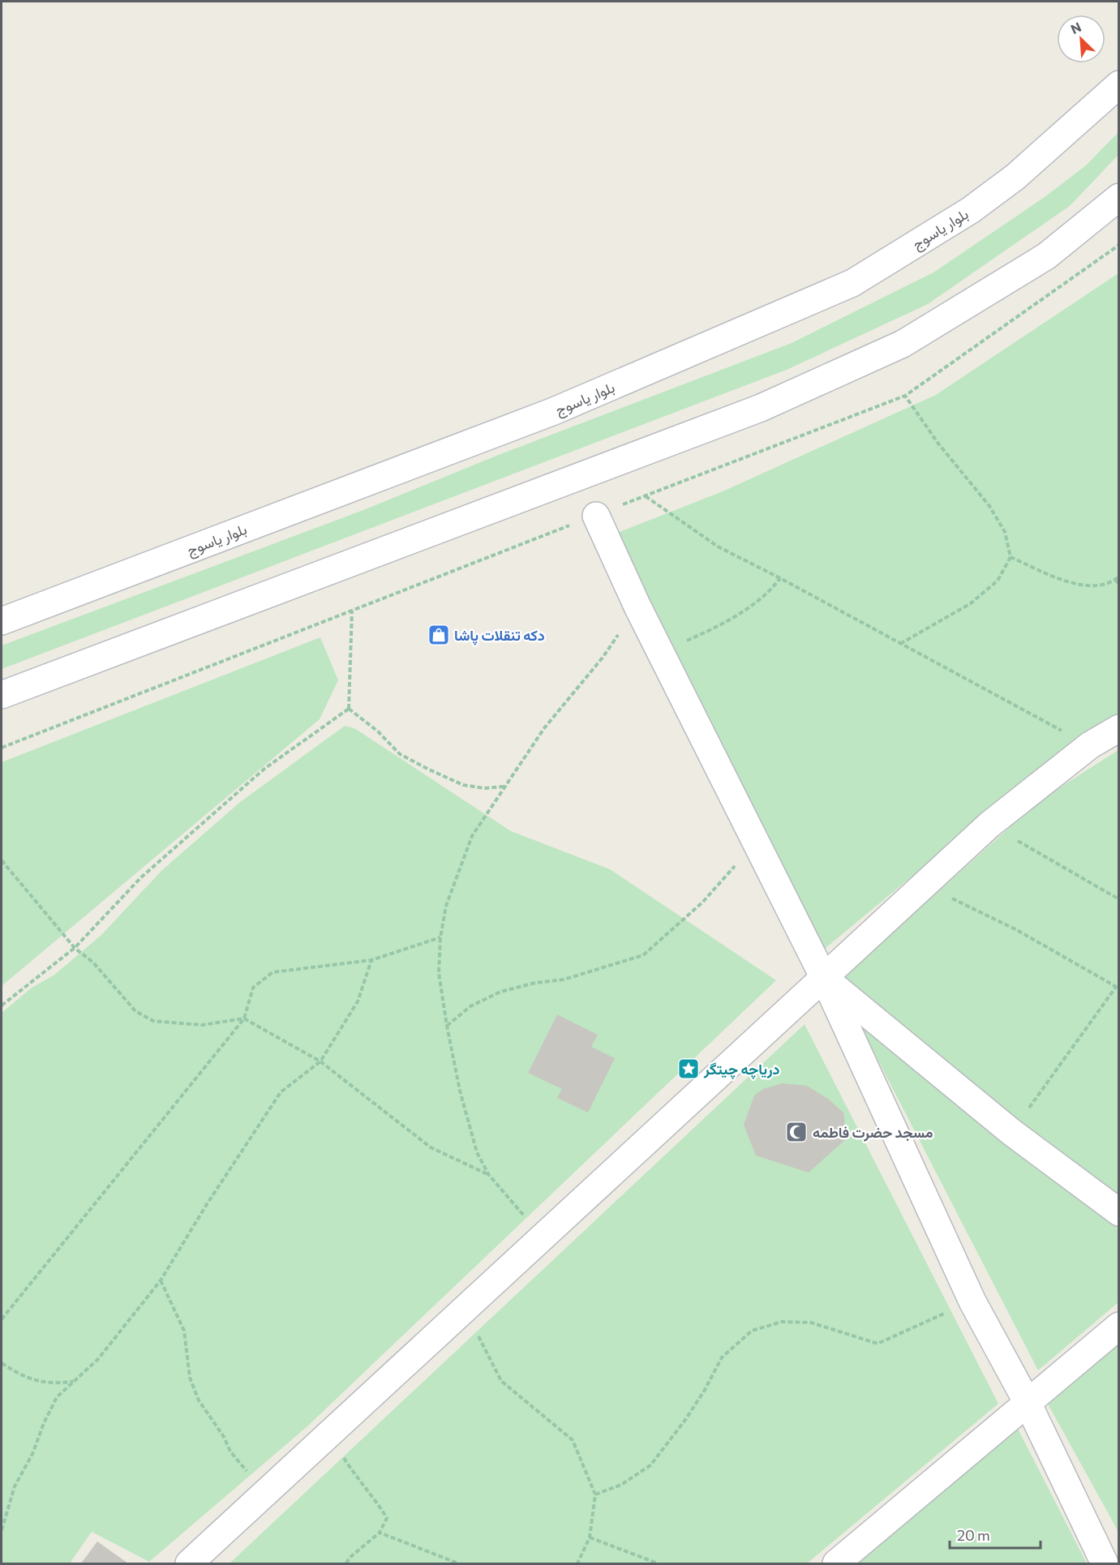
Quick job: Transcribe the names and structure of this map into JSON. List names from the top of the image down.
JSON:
{
  "streets": {
    "street": ["بلوار یاسوج"]
  },
  "places": {
    "shop": ["دکه تنقلات پاشا"],
    "place": ["دریاچه چیتگر"],
    "mosque": ["مسجد حضرت فاطمه"]
  },
  "scale_bar": "20 m",
  "north": "top left"
}
